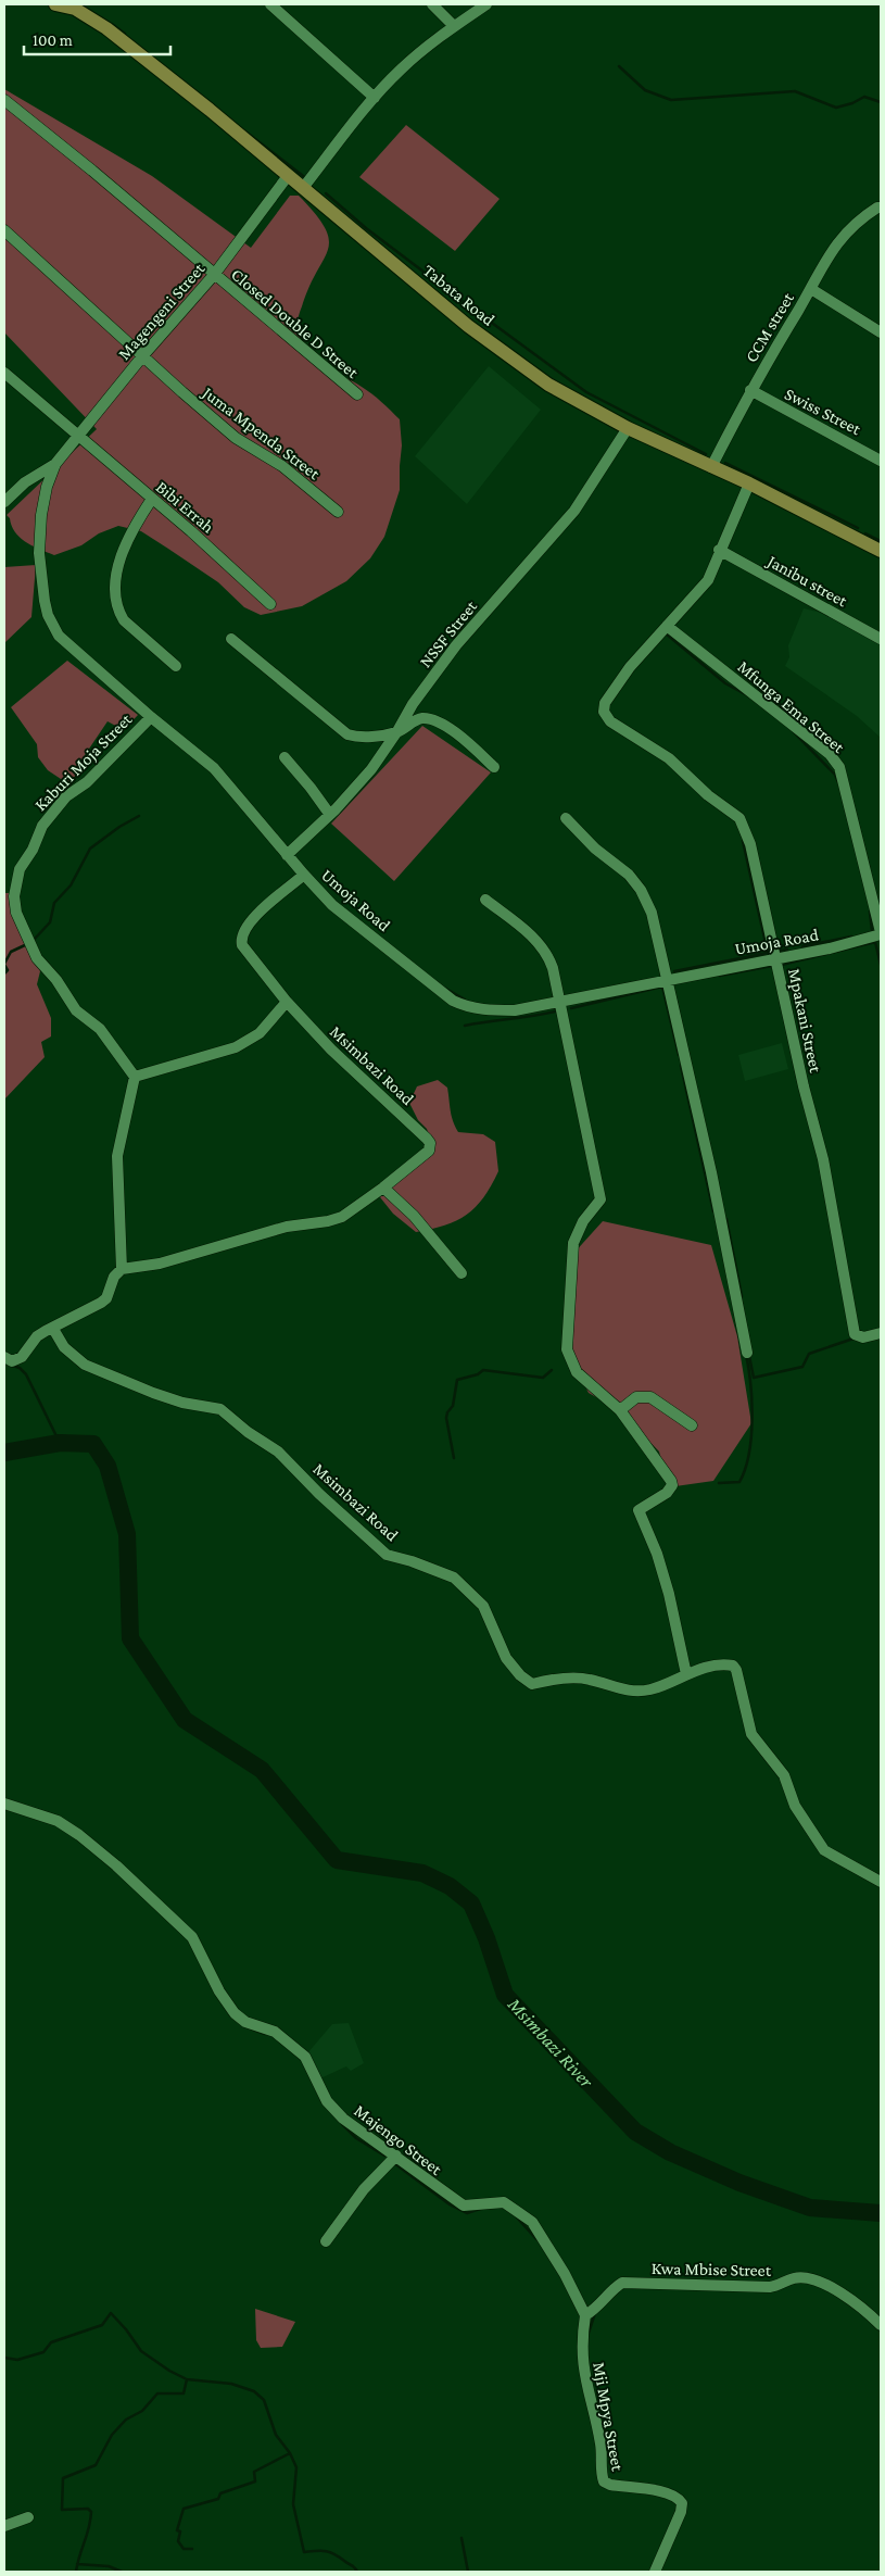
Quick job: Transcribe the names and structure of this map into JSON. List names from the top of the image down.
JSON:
{
  "streets": {
    "main road": ["Tabata Road"],
    "street": [
      "Magengeni Street",
      "Closed Double D Street",
      "CCM street",
      "Swiss Street",
      "Juma Mpenda Street",
      "Bibi Errah",
      "Janibu street",
      "NSSF Street",
      "Mfunga Ema Street",
      "Kaburi Moja Street",
      "Umoja Road",
      "Mpakani Street",
      "Msimbazi Road",
      "Majengo Street",
      "Kwa Mbise Street",
      "Mji Mpya Street"
    ]
  },
  "crossings": [
    ["Tabata Road", "Magengeni Street"],
    ["Tabata Road", "CCM street"],
    ["Tabata Road", "NSSF Street"],
    ["Magengeni Street", "Closed Double D Street"],
    ["Magengeni Street", "Juma Mpenda Street"],
    ["Magengeni Street", "Bibi Errah"],
    ["Magengeni Street", "Umoja Road"],
    ["CCM street", "Swiss Street"],
    ["NSSF Street", "Umoja Road"],
    ["Mfunga Ema Street", "Umoja Road"],
    ["Mfunga Ema Street", "Mpakani Street"],
    ["Kaburi Moja Street", "Umoja Road"],
    ["Umoja Road", "Mpakani Street"],
    ["Umoja Road", "Msimbazi Road"],
    ["Majengo Street", "Kwa Mbise Street"],
    ["Majengo Street", "Mji Mpya Street"],
    ["Kwa Mbise Street", "Mji Mpya Street"]
  ],
  "water": ["Msimbazi River"],
  "scale_bar": "100 m"
}
